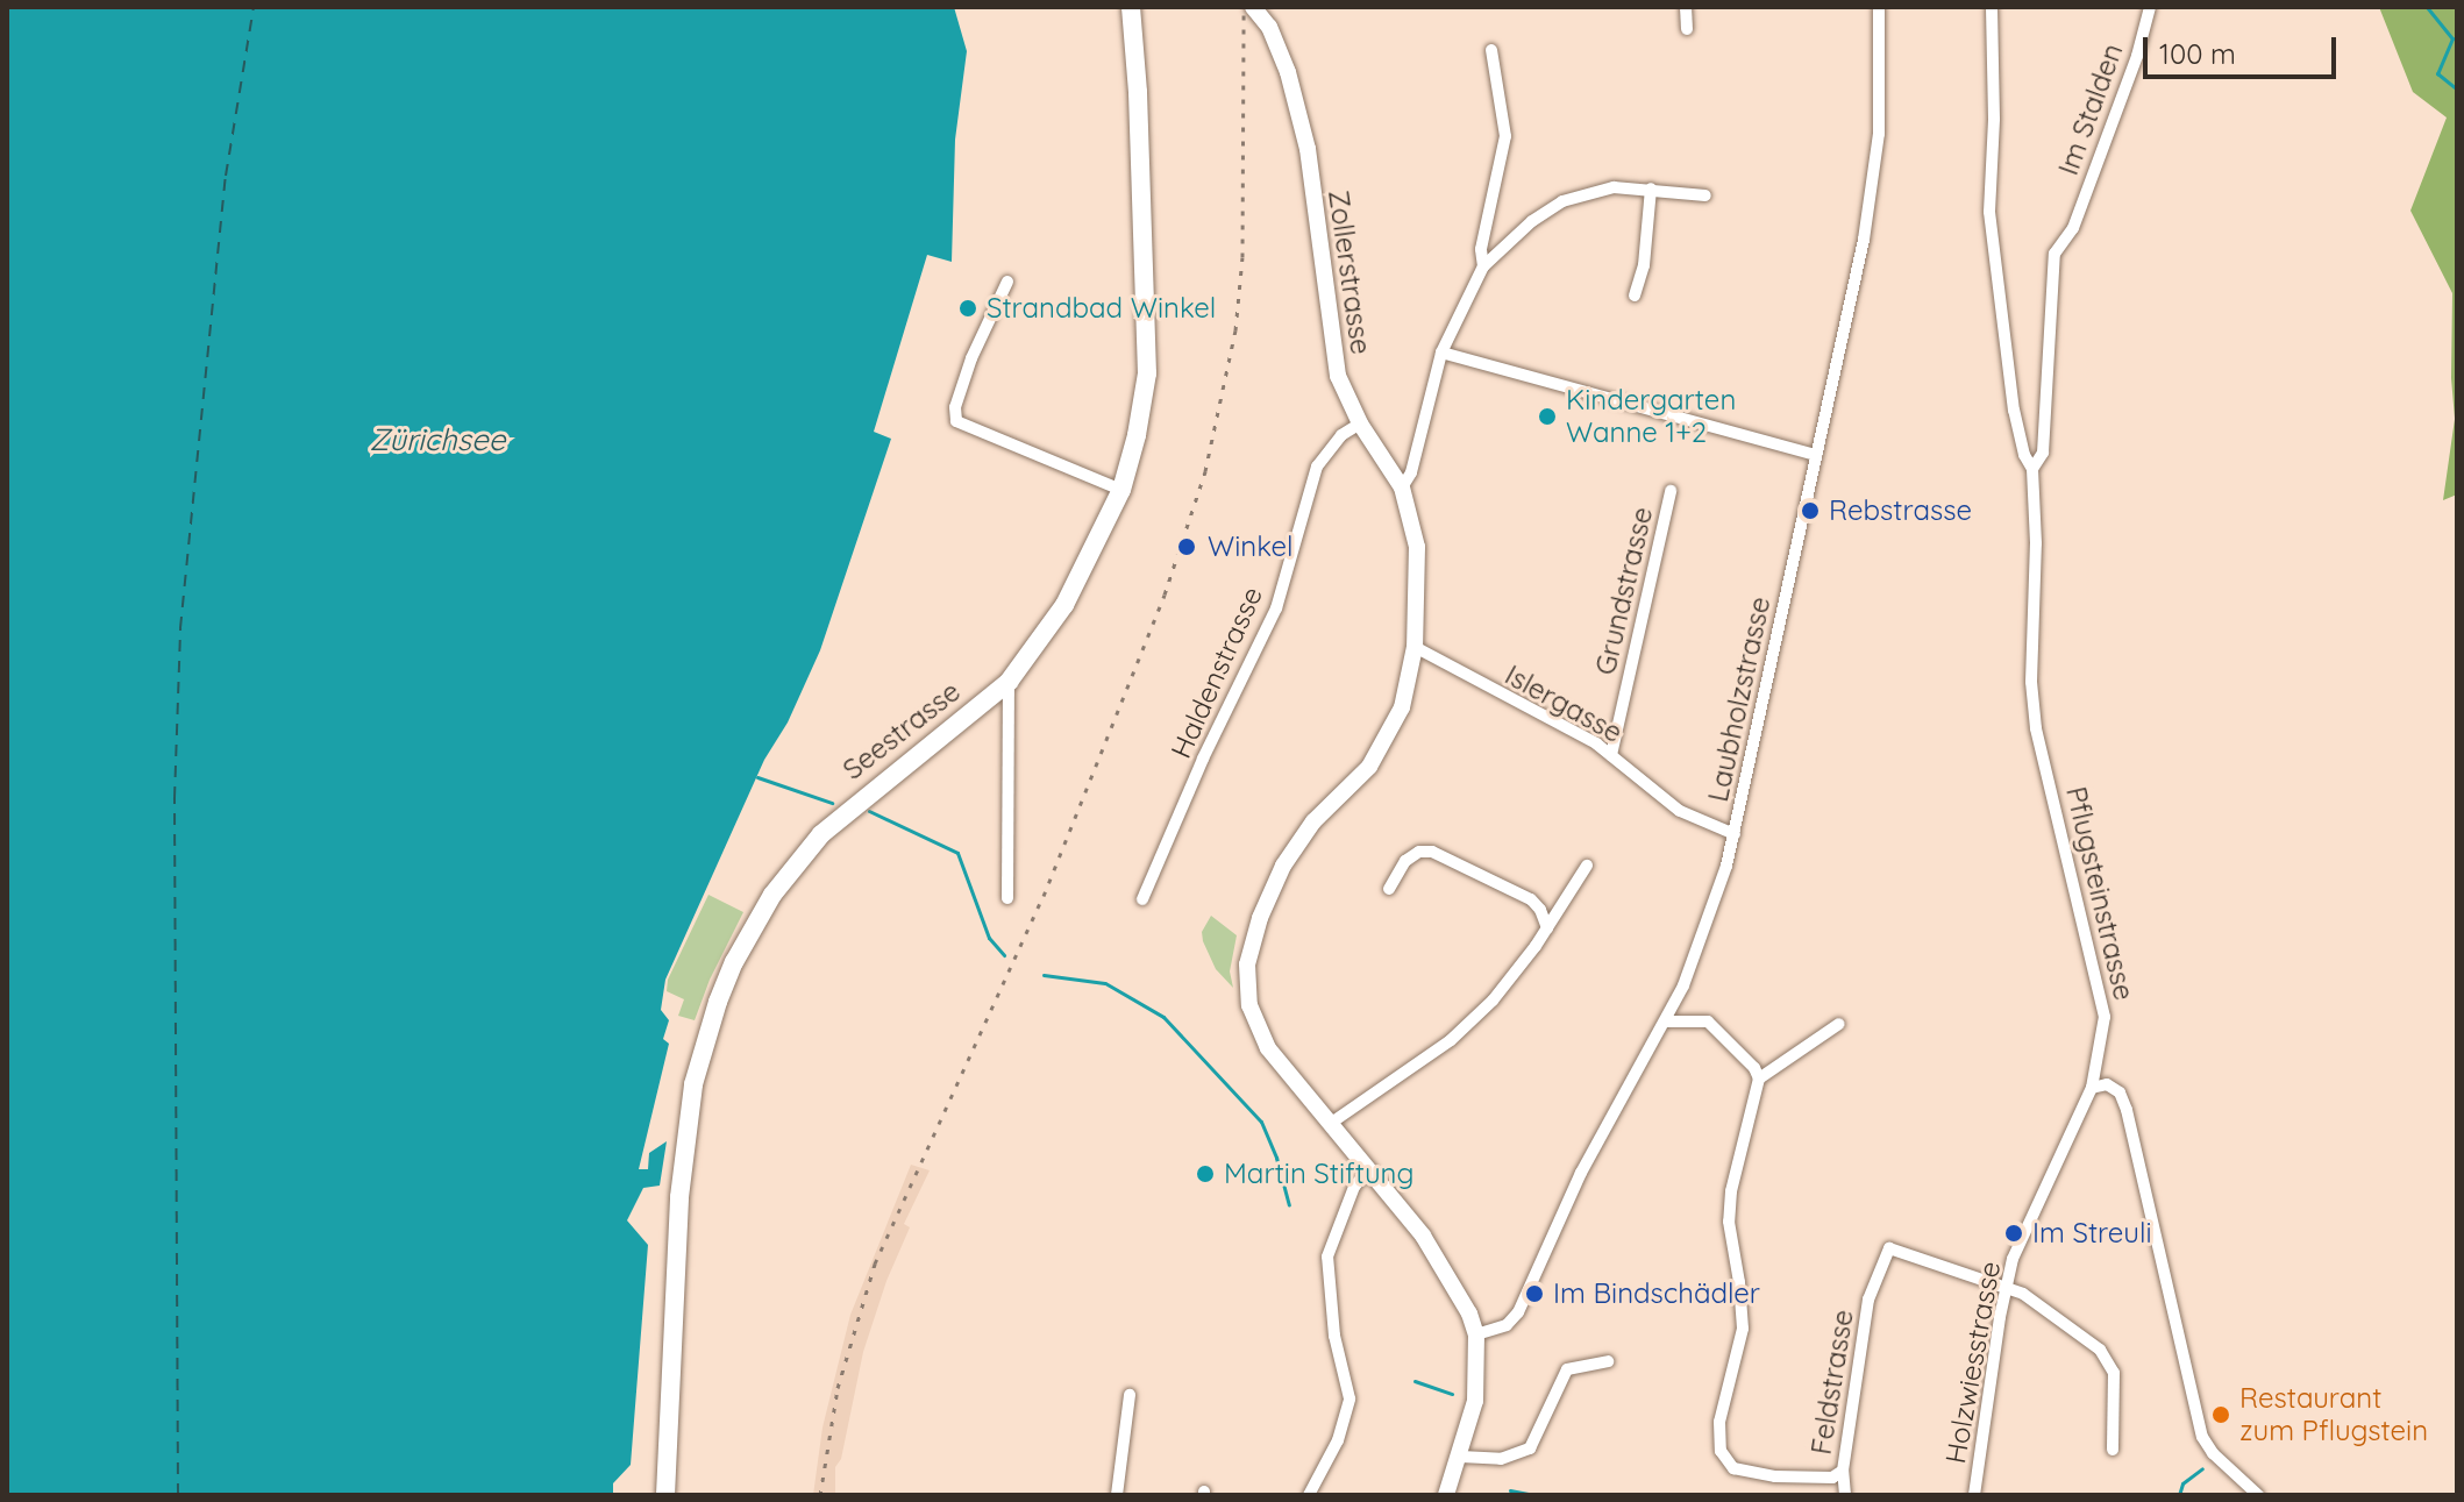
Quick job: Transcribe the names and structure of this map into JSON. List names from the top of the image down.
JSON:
{
  "streets": {
    "main road": ["Seestrasse"],
    "street": [
      "Im Stalden",
      "Zollerstrasse",
      "Grundstrasse",
      "Haldenstrasse",
      "Laubholzstrasse",
      "Islergasse",
      "Pflugsteinstrasse",
      "Holzwiesstrasse",
      "Feldstrasse"
    ]
  },
  "crossings": [
    ["Im Stalden", "Pflugsteinstrasse"],
    ["Zollerstrasse", "Haldenstrasse"],
    ["Zollerstrasse", "Laubholzstrasse"],
    ["Zollerstrasse", "Islergasse"],
    ["Grundstrasse", "Islergasse"],
    ["Laubholzstrasse", "Islergasse"],
    ["Pflugsteinstrasse", "Holzwiesstrasse"],
    ["Holzwiesstrasse", "Feldstrasse"]
  ],
  "water": ["Zürichsee"],
  "places": [
    "Strandbad Winkel",
    "Kindergarten Wanne 1+2",
    "Rebstrasse",
    "Winkel",
    "Martin Stiftung",
    "Im Streuli",
    "Im Bindschädler",
    "Restaurant zum Pflugstein"
  ],
  "scale_bar": "100 m"
}
